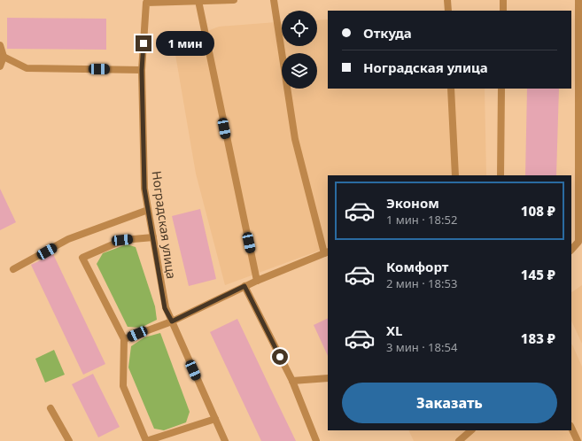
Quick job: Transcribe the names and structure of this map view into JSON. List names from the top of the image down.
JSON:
{
  "streets": {
    "street": ["Ноградская улица"]
  },
  "page": {
    "banner": ["Откуда", "Ноградская улица"],
    "bubble": "1 мин",
    "list": [
      {
        "name": "Эконом",
        "note": "1 мин · 18:52",
        "value": "108 ₽"
      },
      {
        "name": "Комфорт",
        "note": "2 мин · 18:53",
        "value": "145 ₽"
      },
      {
        "name": "XL",
        "note": "3 мин · 18:54",
        "value": "183 ₽"
      }
    ],
    "buttons": "Заказать"
  }
}
